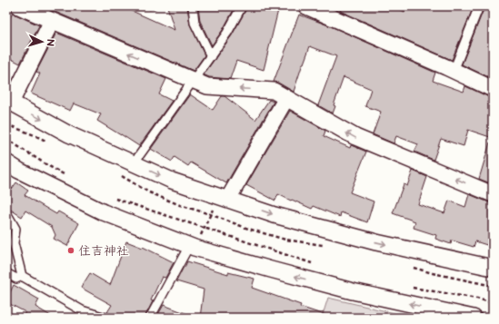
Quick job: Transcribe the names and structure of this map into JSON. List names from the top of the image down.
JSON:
{
  "places": ["住吉神社"],
  "north": "right"
}
